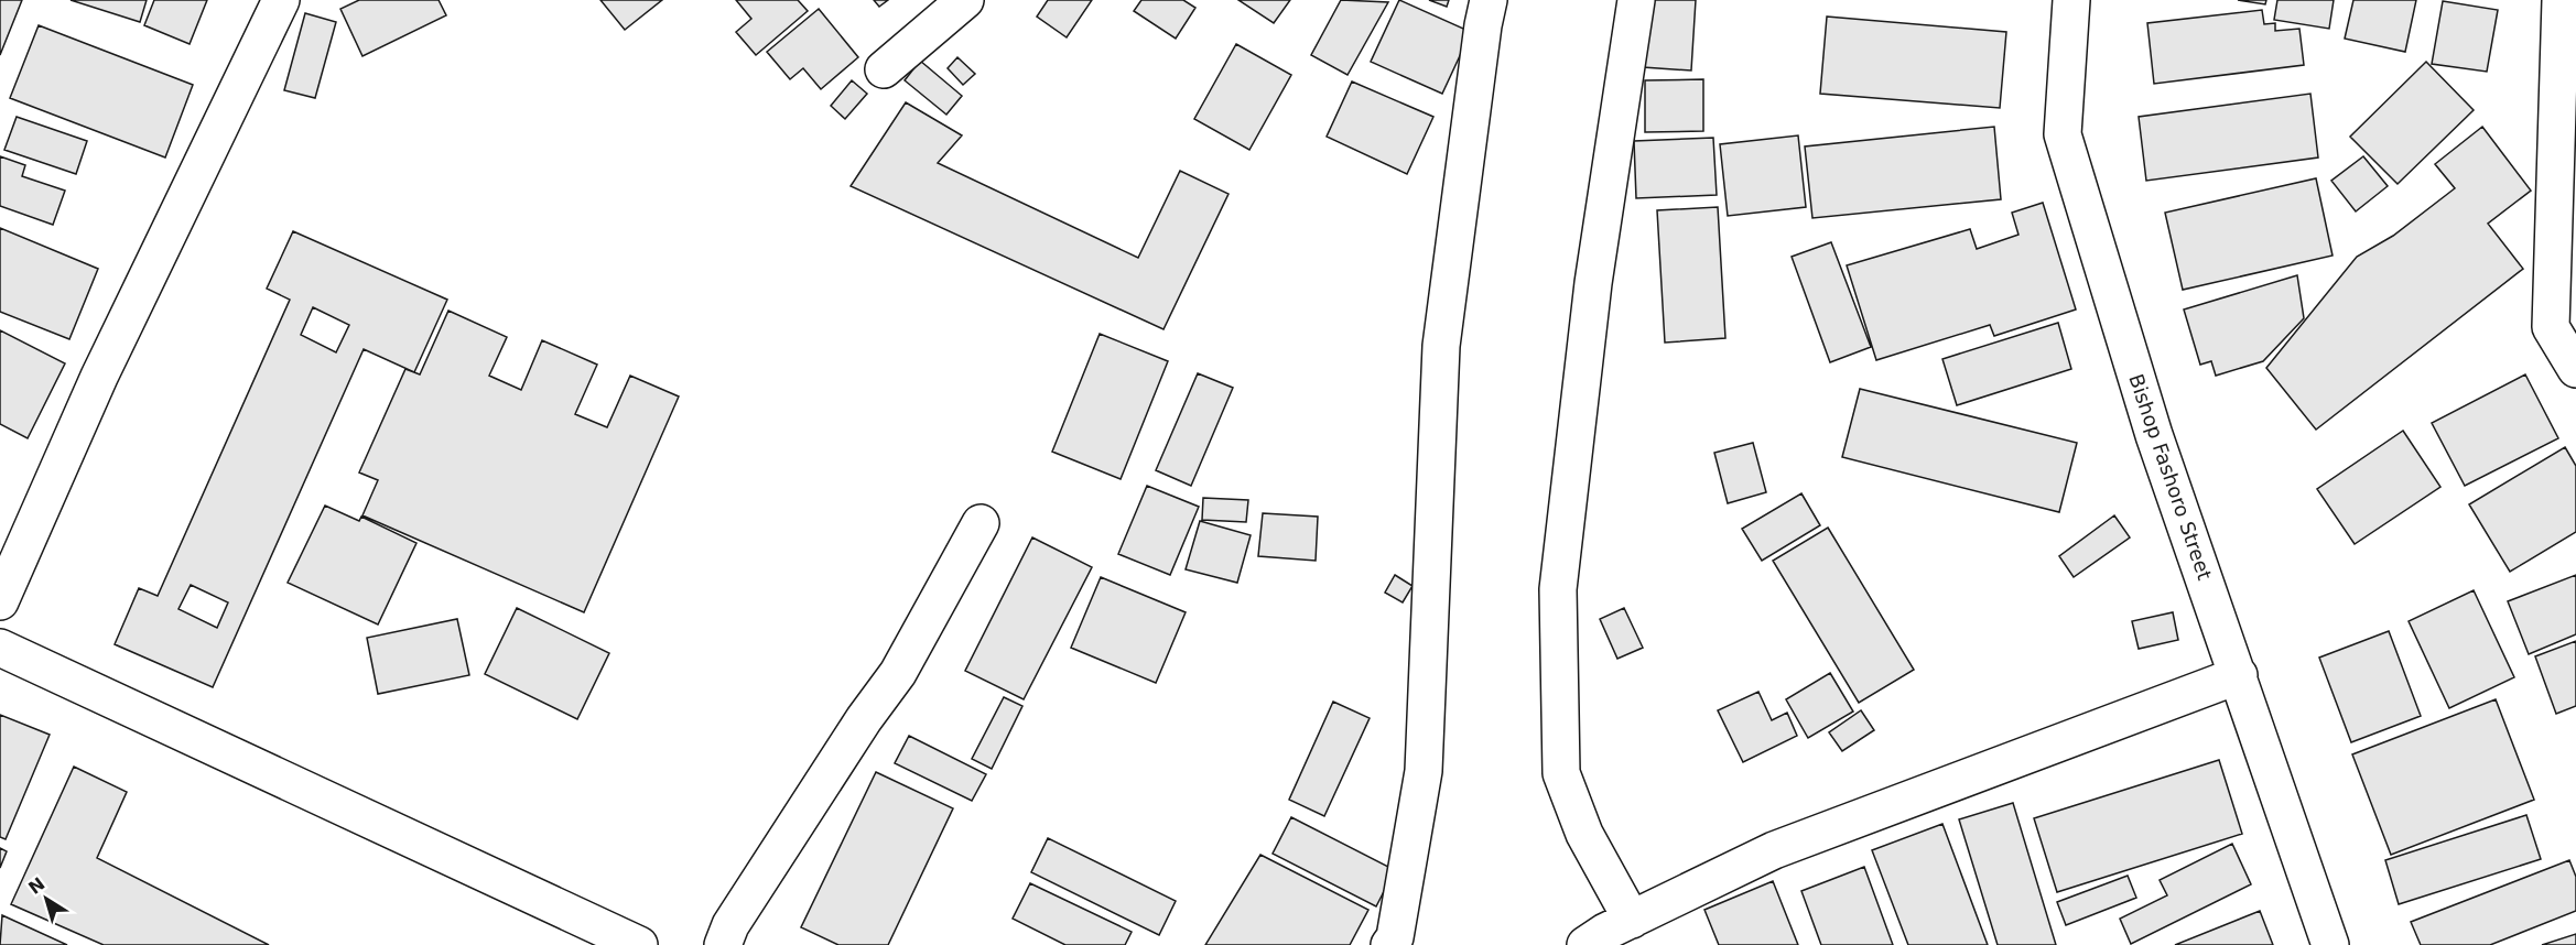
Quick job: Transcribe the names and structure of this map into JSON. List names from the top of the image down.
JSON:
{
  "streets": {
    "street": ["Bishop Fashoro Street"]
  },
  "north": "top left"
}
